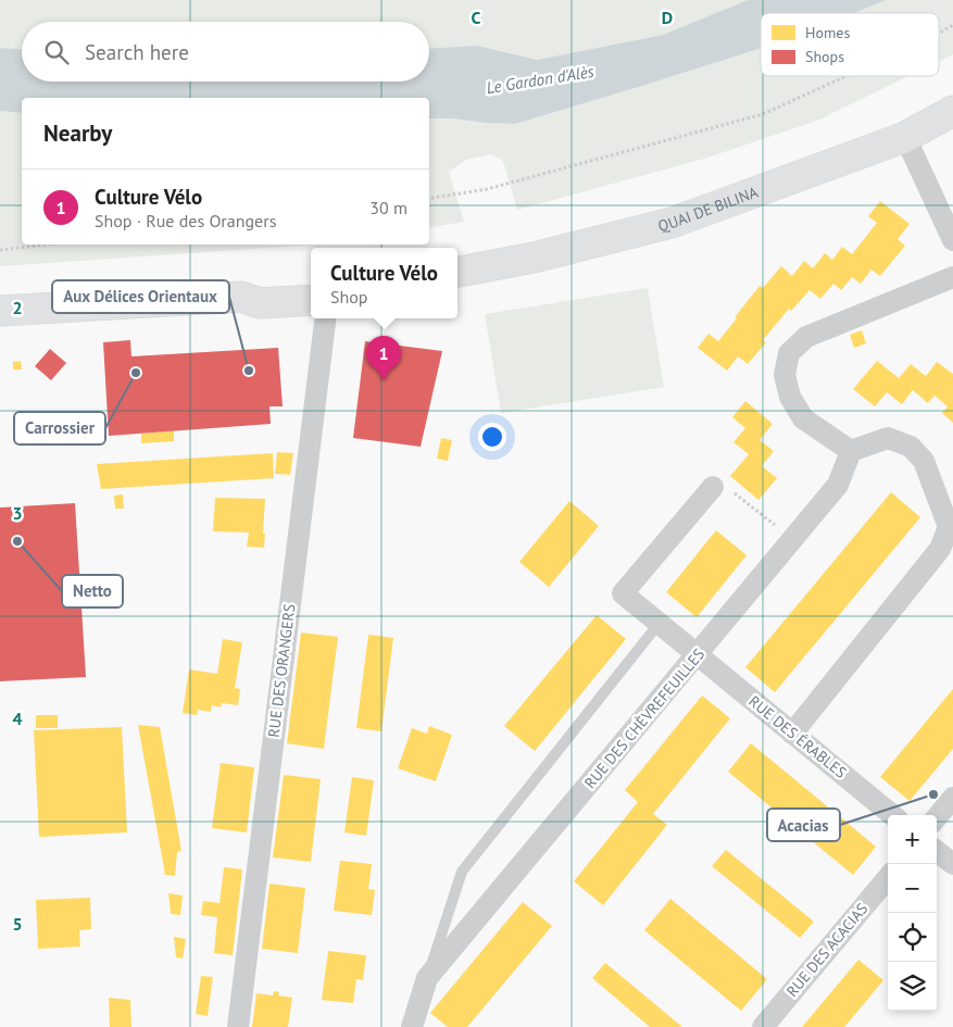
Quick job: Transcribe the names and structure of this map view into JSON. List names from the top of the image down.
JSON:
{
  "streets": {
    "main road": ["QUAI DE BILINA"],
    "street": [
      "RUE DES ORANGERS",
      "RUE DES CHÈVREFEUILLES",
      "RUE DES ÉRABLES",
      "RUE DES ACACIAS"
    ]
  },
  "crossings": [
    ["RUE DES CHÈVREFEUILLES", "RUE DES ÉRABLES"]
  ],
  "water": ["Le Gardon d'Alès"],
  "places": [
    "Aux Délices Orientaux",
    "Carrossier",
    "Netto",
    "Acacias"
  ],
  "legend": ["Homes", "Shops"],
  "page": {
    "search": "Search here",
    "heading": "Nearby",
    "list": [
      {
        "mark": "1",
        "name": "Culture Vélo",
        "note": "Shop · Rue des Orangers",
        "value": "30 m"
      }
    ],
    "popup": ["Culture Vélo", "Shop"],
    "pins": "1",
    "map_buttons": ["+", "−"]
  },
  "grid": {
    "columns": ["C", "D"],
    "rows": [
      "2",
      "3",
      "4",
      "5"
    ]
  }
}
